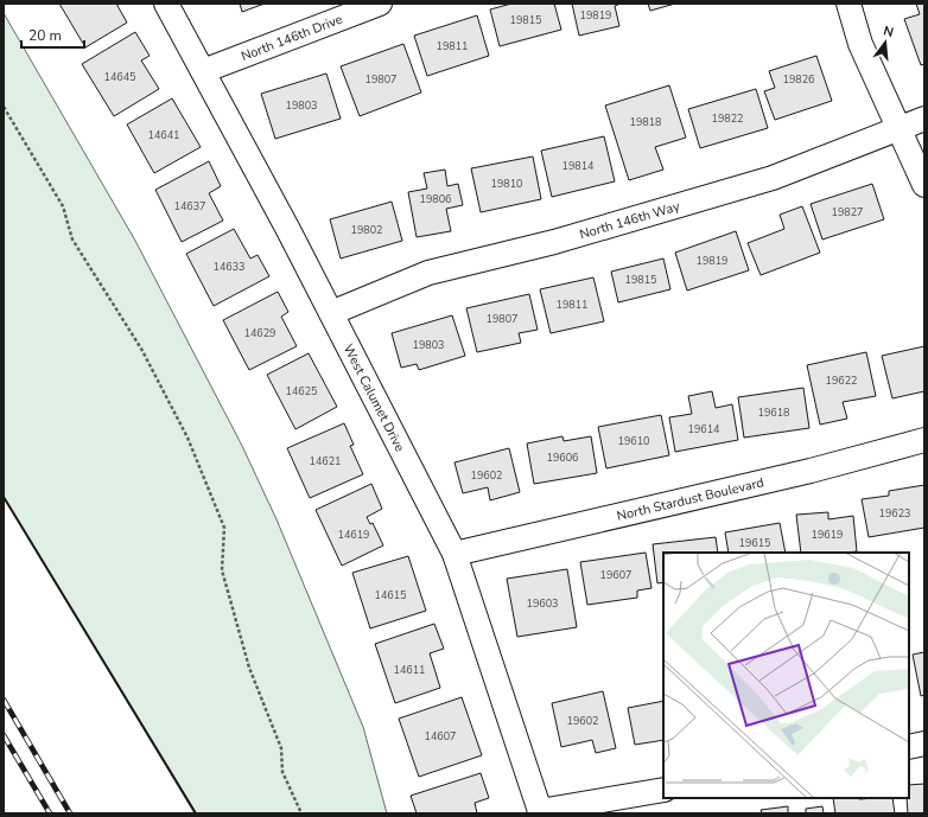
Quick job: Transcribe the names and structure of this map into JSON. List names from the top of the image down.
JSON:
{
  "streets": {
    "street": [
      "North 146th Drive",
      "North 146th Way",
      "West Calumet Drive",
      "North Stardust Boulevard"
    ]
  },
  "crossings": [
    ["North 146th Drive", "West Calumet Drive"],
    ["North 146th Way", "West Calumet Drive"],
    ["West Calumet Drive", "North Stardust Boulevard"]
  ],
  "house_numbers": [
    "19819",
    "19815",
    "19811",
    "14645",
    "19807",
    "19826",
    "19803",
    "19822",
    "19818",
    "14641",
    "19814",
    "19810",
    "19806",
    "14637",
    "19827",
    "19802",
    "19819",
    "14633",
    "19815",
    "19811",
    "19807",
    "14629",
    "19803",
    "19622",
    "14625",
    "19618",
    "19614",
    "19610",
    "19606",
    "14621",
    "19602",
    "19623",
    "14619",
    "19619",
    "19615",
    "19607",
    "14615",
    "19603",
    "14611",
    "19602",
    "14607"
  ],
  "scale_bar": "20 m",
  "north": "top"
}
